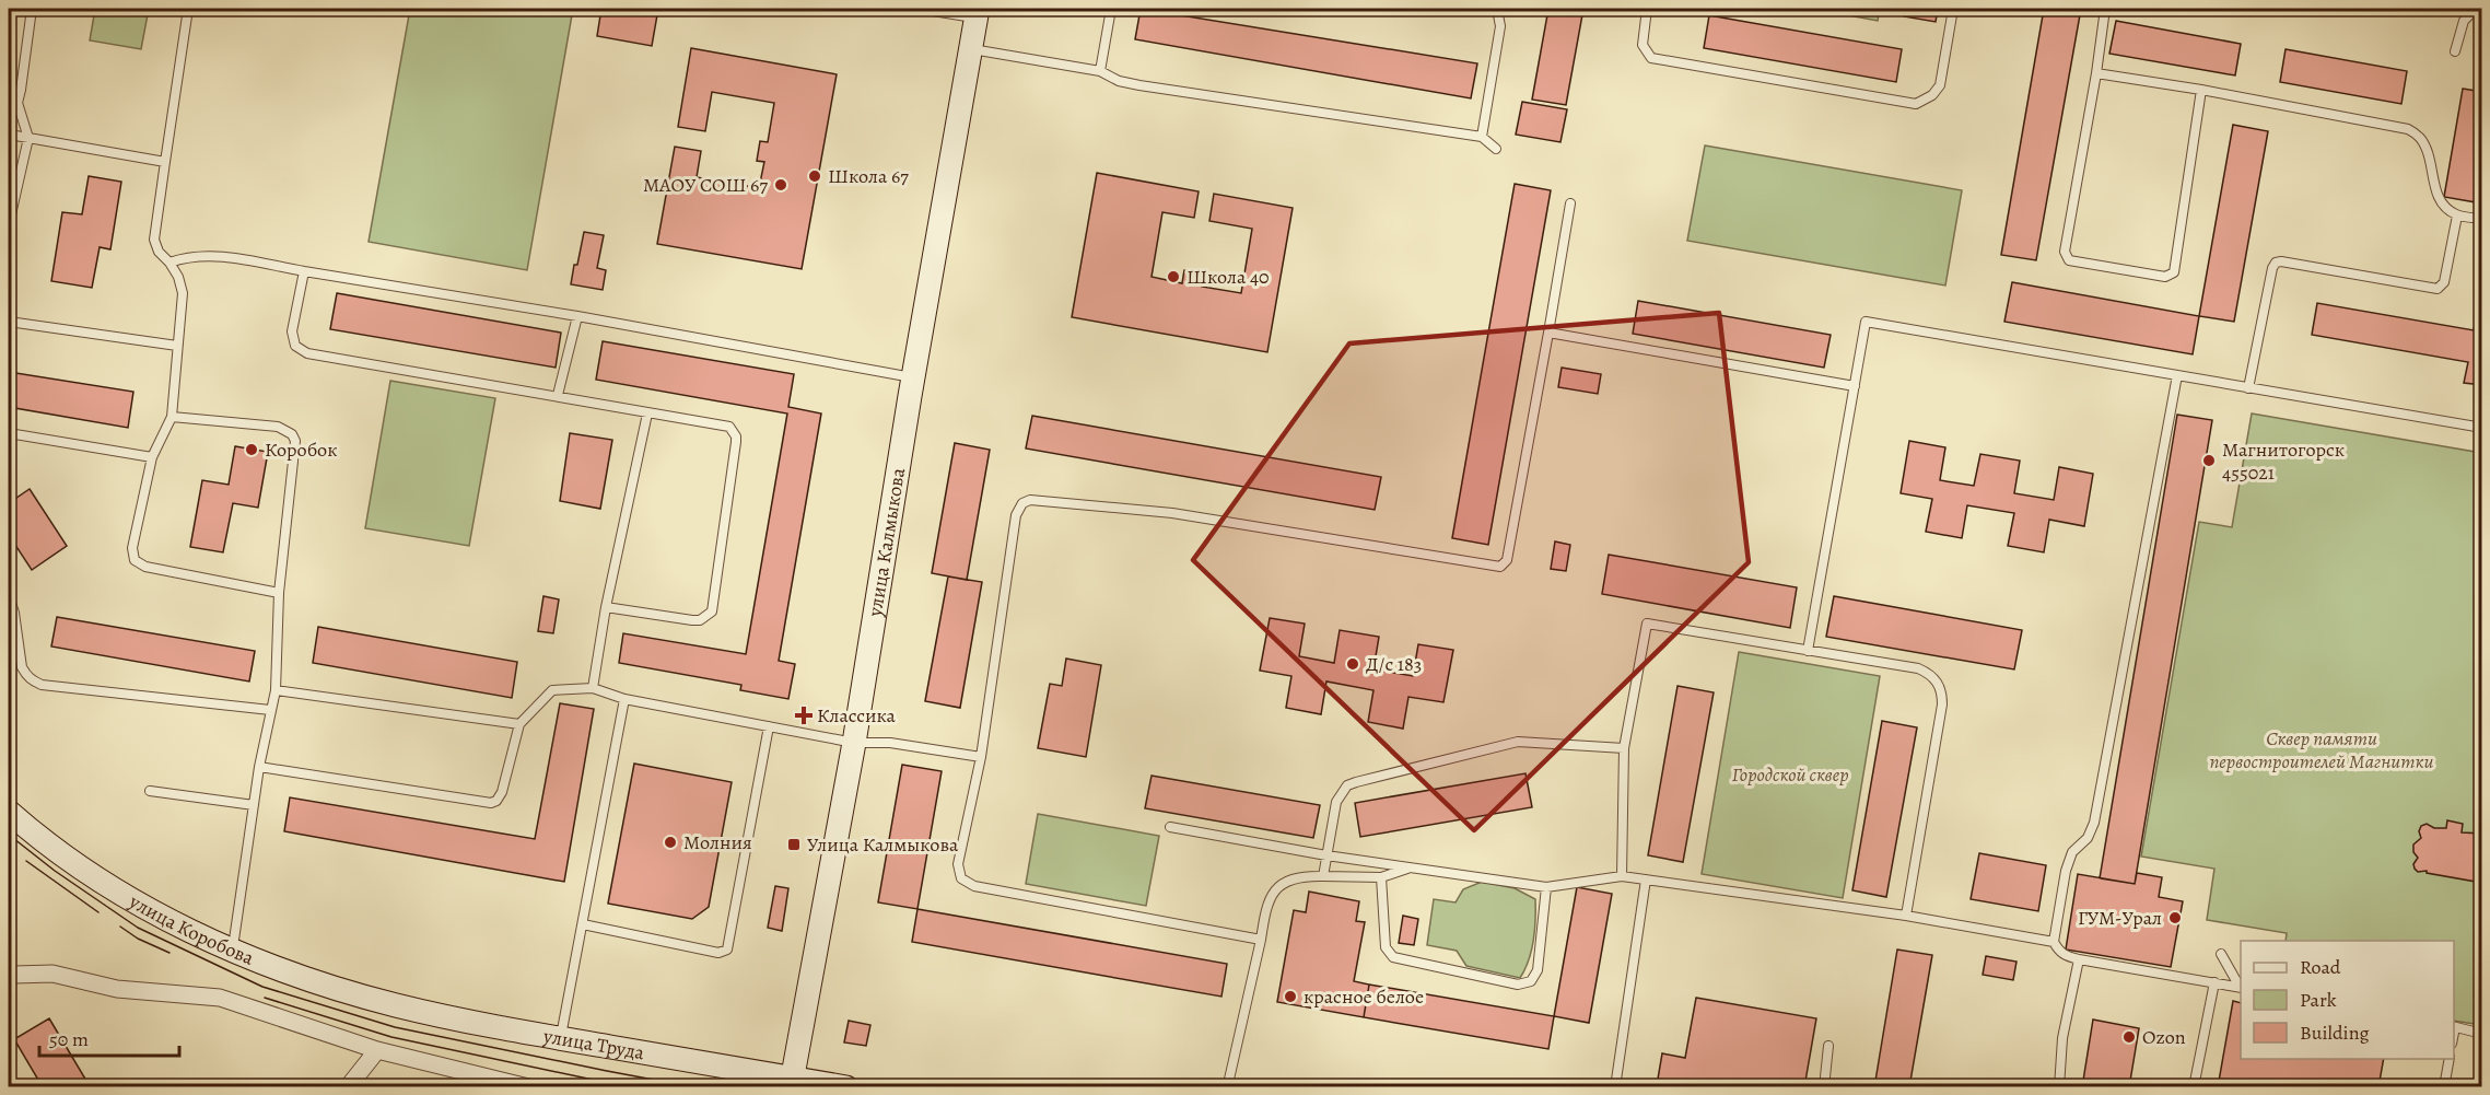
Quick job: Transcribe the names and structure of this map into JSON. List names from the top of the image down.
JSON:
{
  "streets": {
    "main road": ["улица Калмыкова", "улица Коробова", "улица Труда"]
  },
  "crossings": [
    ["улица Калмыкова", "улица Труда"],
    ["улица Коробова", "улица Труда"]
  ],
  "parks": ["Сквер памяти первостроителей Магнитки", "Городской сквер"],
  "places": {
    "other": [
      "Школа 67",
      "МАОУ СОШ 67",
      "Школа 40",
      "Коробок",
      "Магнитогорск 455021",
      "Д/с 183",
      "Молния",
      "ГУМ-Урал",
      "красное белое",
      "Ozon"
    ],
    "health": ["Классика"],
    "transit": ["Улица Калмыкова"]
  },
  "legend": ["Road", "Park", "Building"],
  "scale_bar": "50 m"
}
